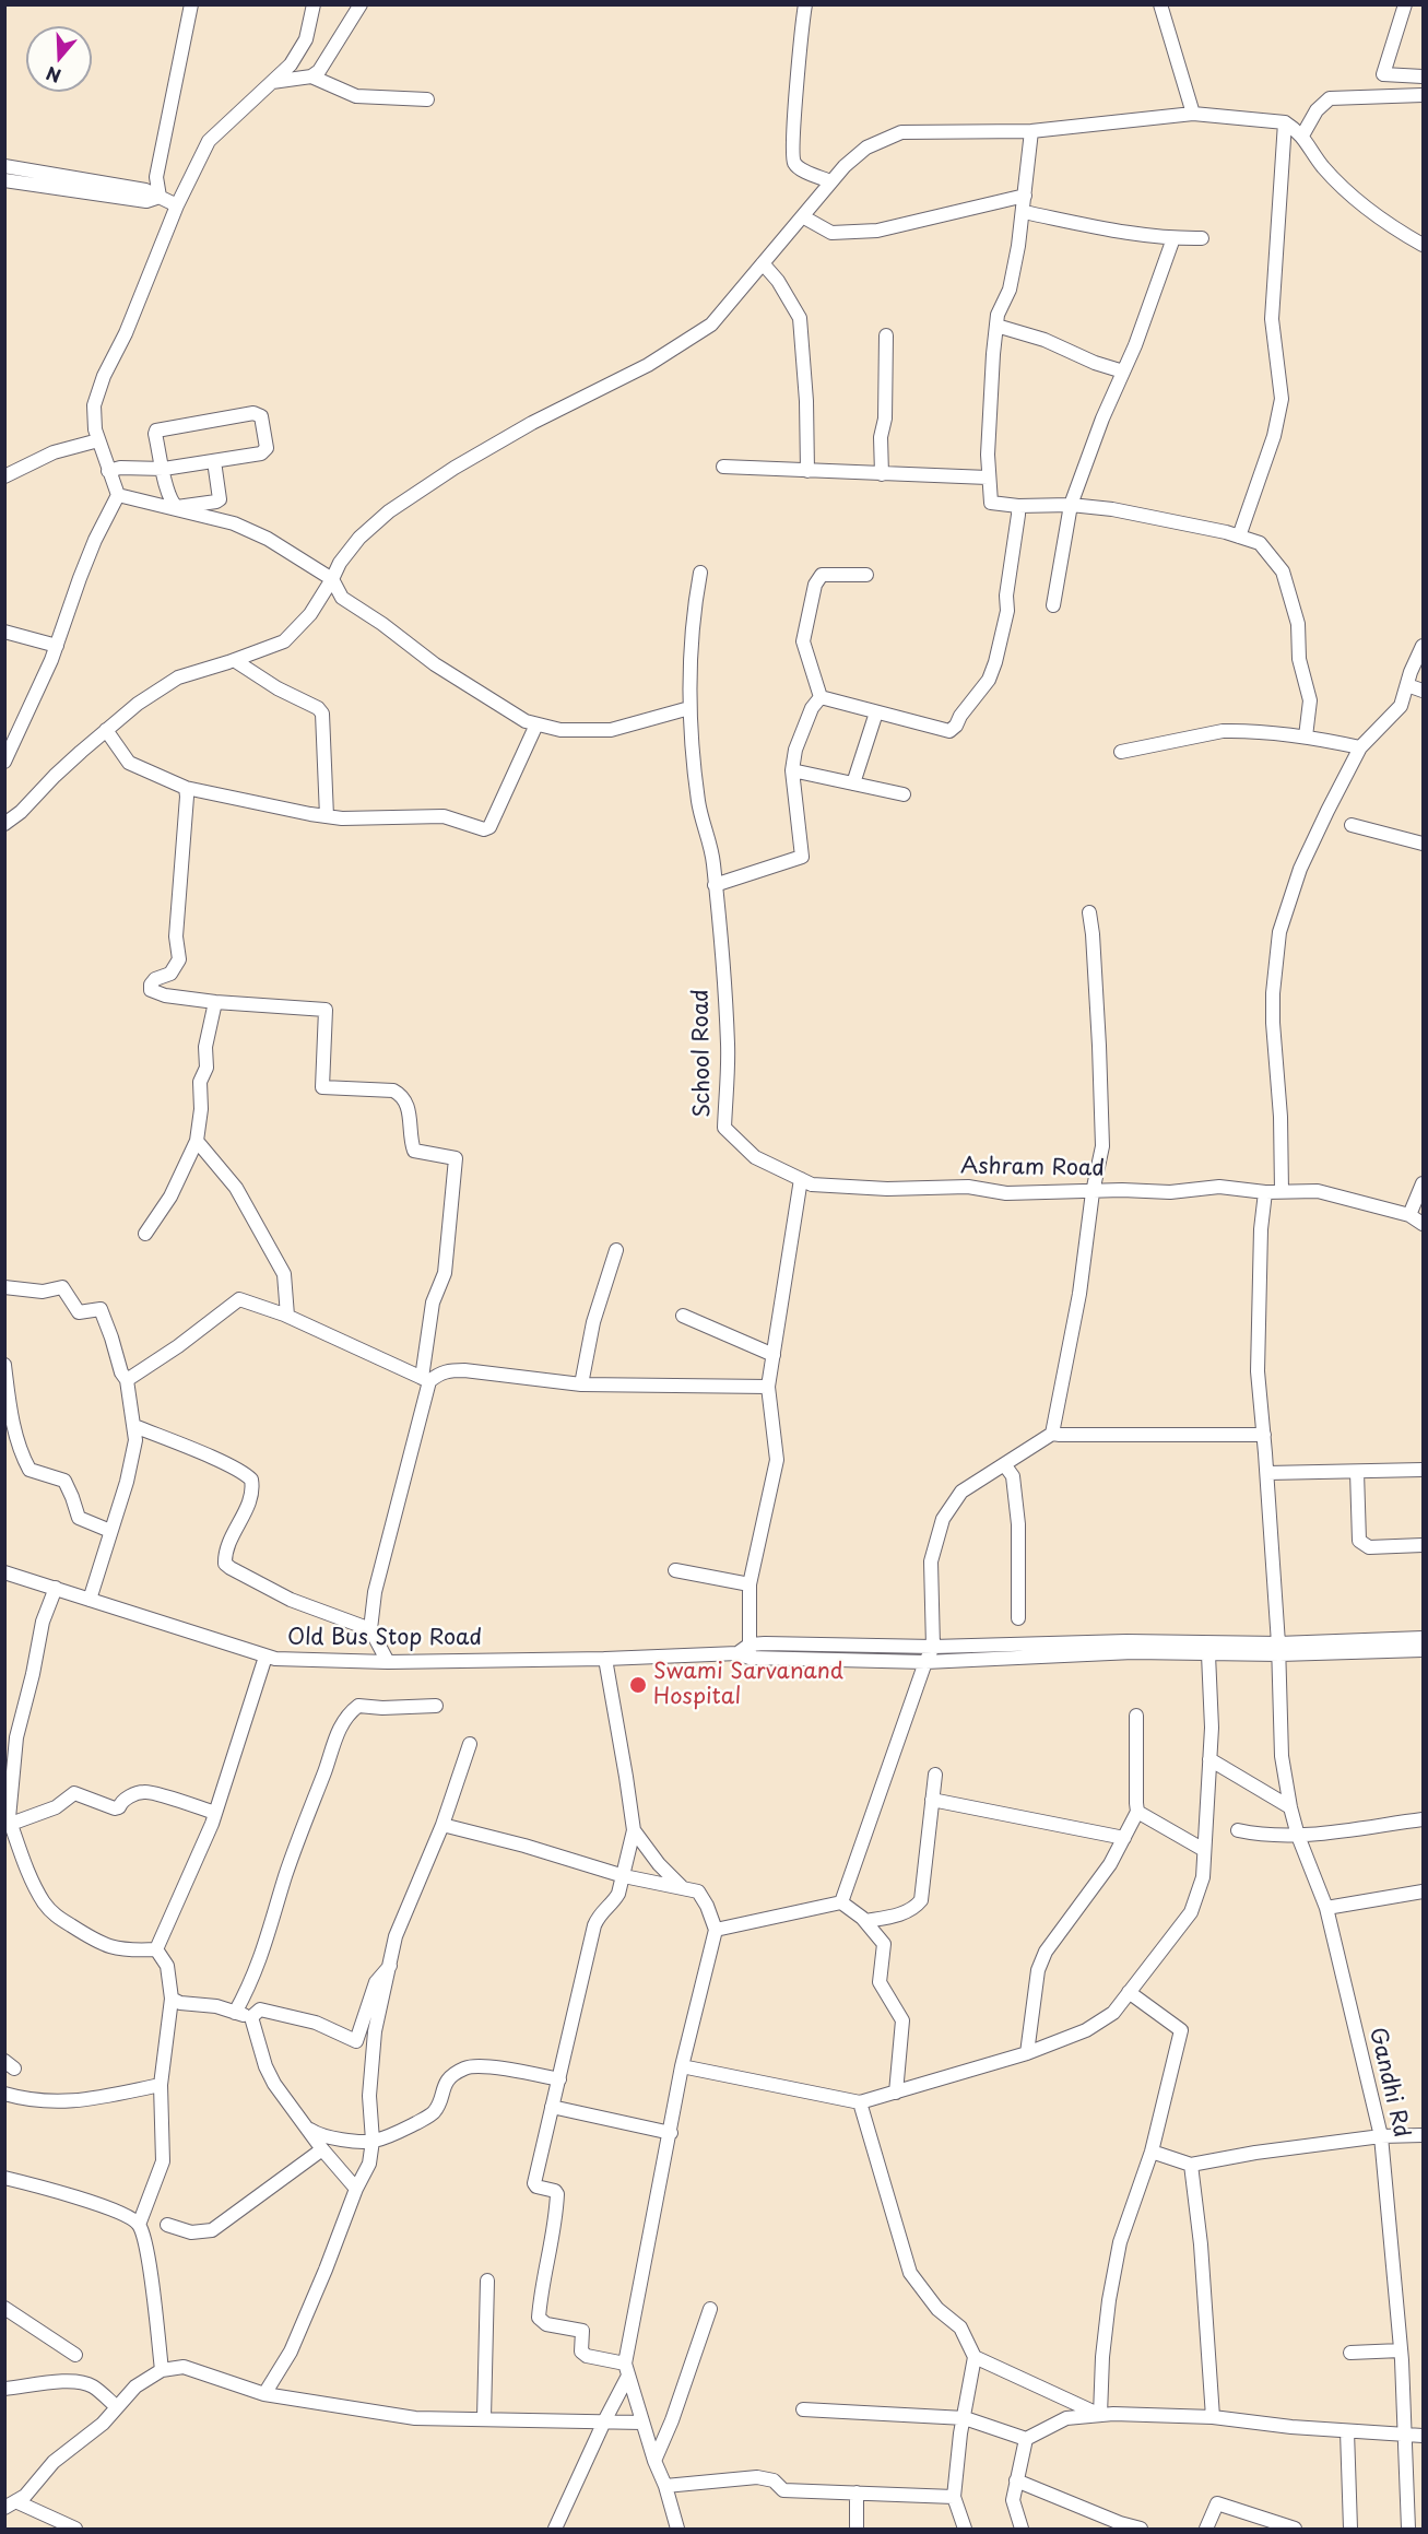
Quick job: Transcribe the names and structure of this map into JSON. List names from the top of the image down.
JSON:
{
  "streets": {
    "street": [
      "School Road",
      "Ashram Road",
      "Old Bus Stop Road",
      "Gandhi Rd"
    ]
  },
  "crossings": [
    ["School Road", "Ashram Road"],
    ["Ashram Road", "Gandhi Rd"]
  ],
  "places": ["Swami Sarvanand Hospital"],
  "north": "bottom"
}
